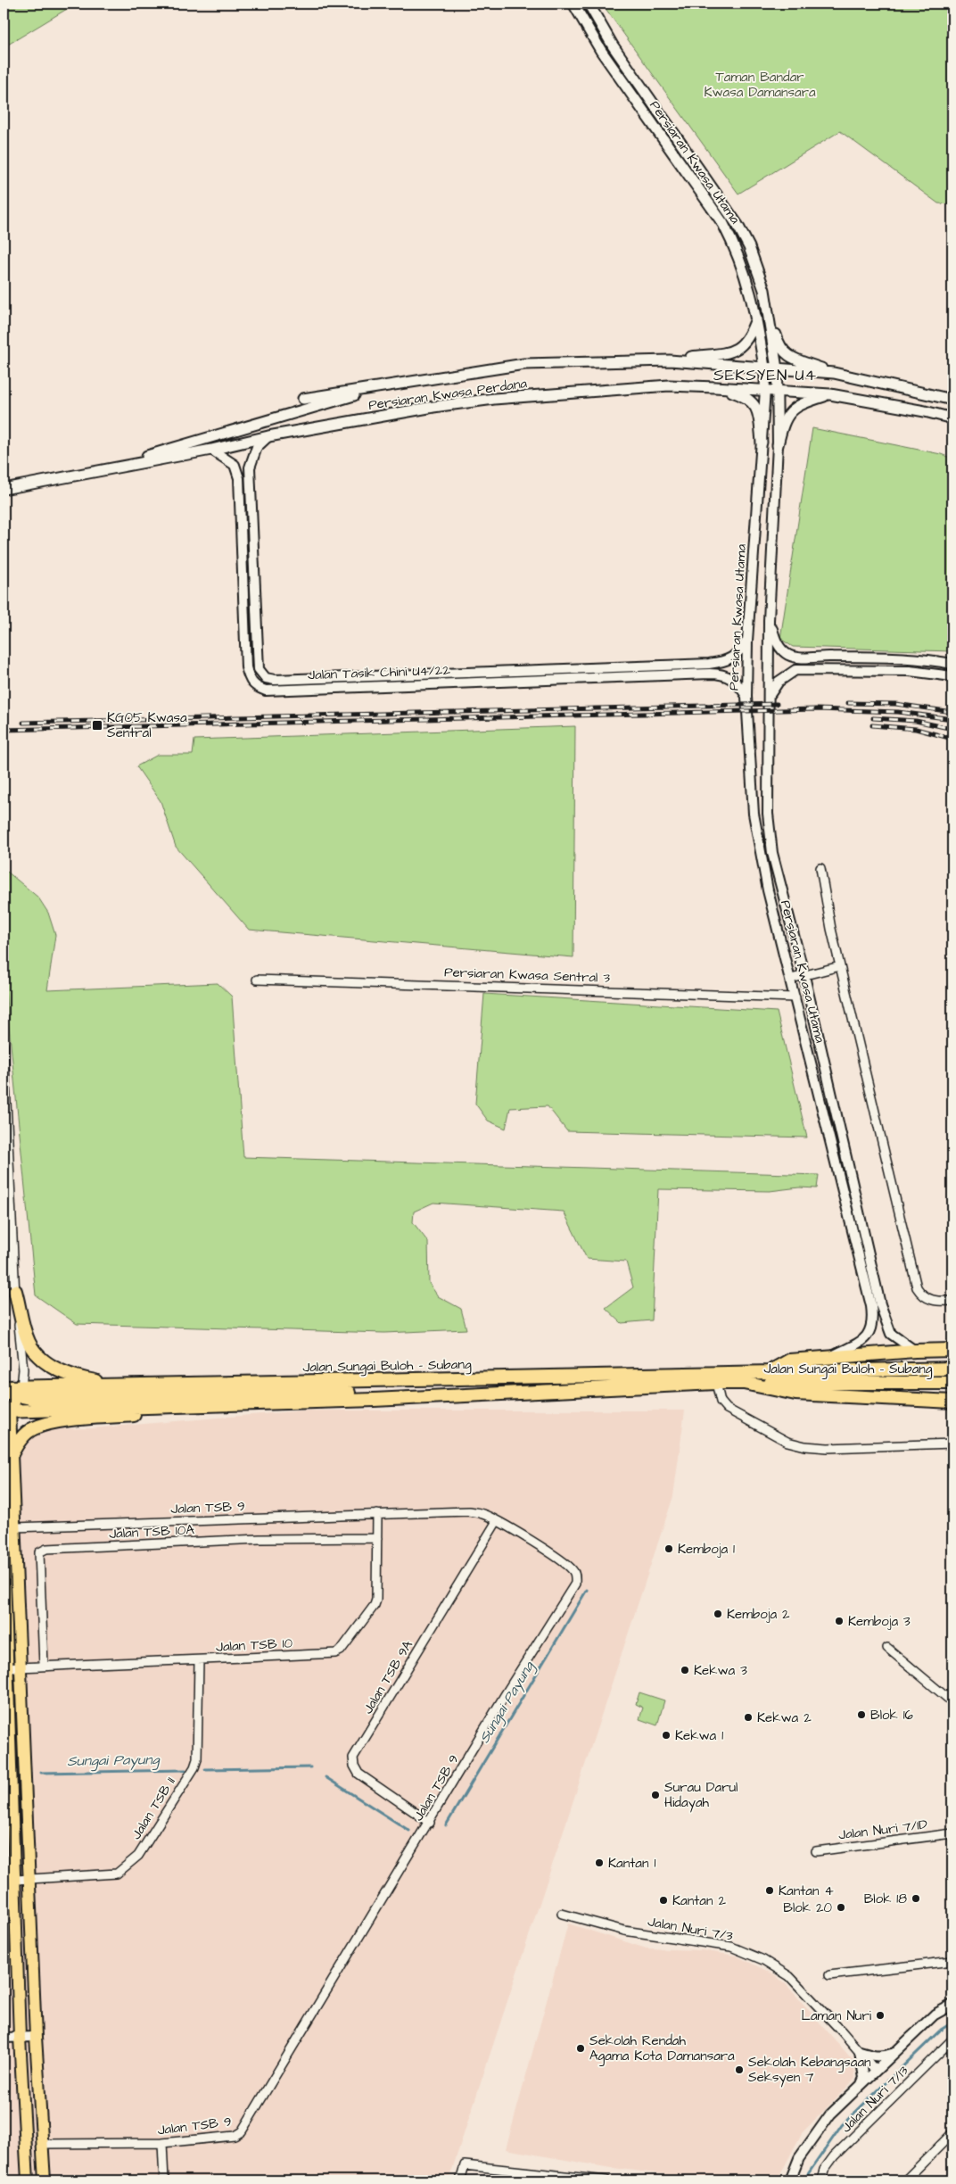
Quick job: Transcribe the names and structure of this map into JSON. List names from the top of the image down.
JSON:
{
  "streets": {
    "highway": ["Jalan Sungai Buloh - Subang"],
    "main road": ["Persiaran Kwasa Utama", "Persiaran Kwasa Perdana"],
    "street": [
      "Jalan Tasik Chini U4/22",
      "Persiaran Kwasa Sentral 3",
      "Jalan TSB 9",
      "Jalan TSB 10A",
      "Jalan TSB 10",
      "Jalan TSB 9A",
      "Jalan TSB 11",
      "Jalan Nuri 7/1D",
      "Jalan Nuri 7/3",
      "Jalan Nuri 7/13"
    ]
  },
  "crossings": [
    ["Persiaran Kwasa Utama", "Persiaran Kwasa Perdana"],
    ["Persiaran Kwasa Utama", "Jalan Tasik Chini U4/22"],
    ["Persiaran Kwasa Utama", "Persiaran Kwasa Sentral 3"],
    ["Persiaran Kwasa Utama", "Jalan Sungai Buloh - Subang"],
    ["Jalan TSB 9", "Jalan TSB 10"],
    ["Jalan TSB 9", "Jalan TSB 9A"],
    ["Jalan TSB 10A", "Jalan TSB 10"],
    ["Jalan TSB 10", "Jalan TSB 11"]
  ],
  "districts": ["SEKSYEN U4"],
  "water": ["Sungai Payung"],
  "parks": ["Taman Bandar Kwasa Damansara"],
  "places": {
    "transit": ["KG05 Kwasa Sentral"],
    "other": [
      "Kemboja 1",
      "Kemboja 2",
      "Kemboja 3",
      "Kekwa 3",
      "Blok 16",
      "Kekwa 2",
      "Kekwa 1",
      "Surau Darul Hidayah",
      "Kantan 1",
      "Kantan 4",
      "Blok 18",
      "Kantan 2",
      "Blok 20",
      "Laman Nuri",
      "Sekolah Rendah Agama Kota Damansara",
      "Sekolah Kebangsaan Seksyen 7"
    ]
  }
}
